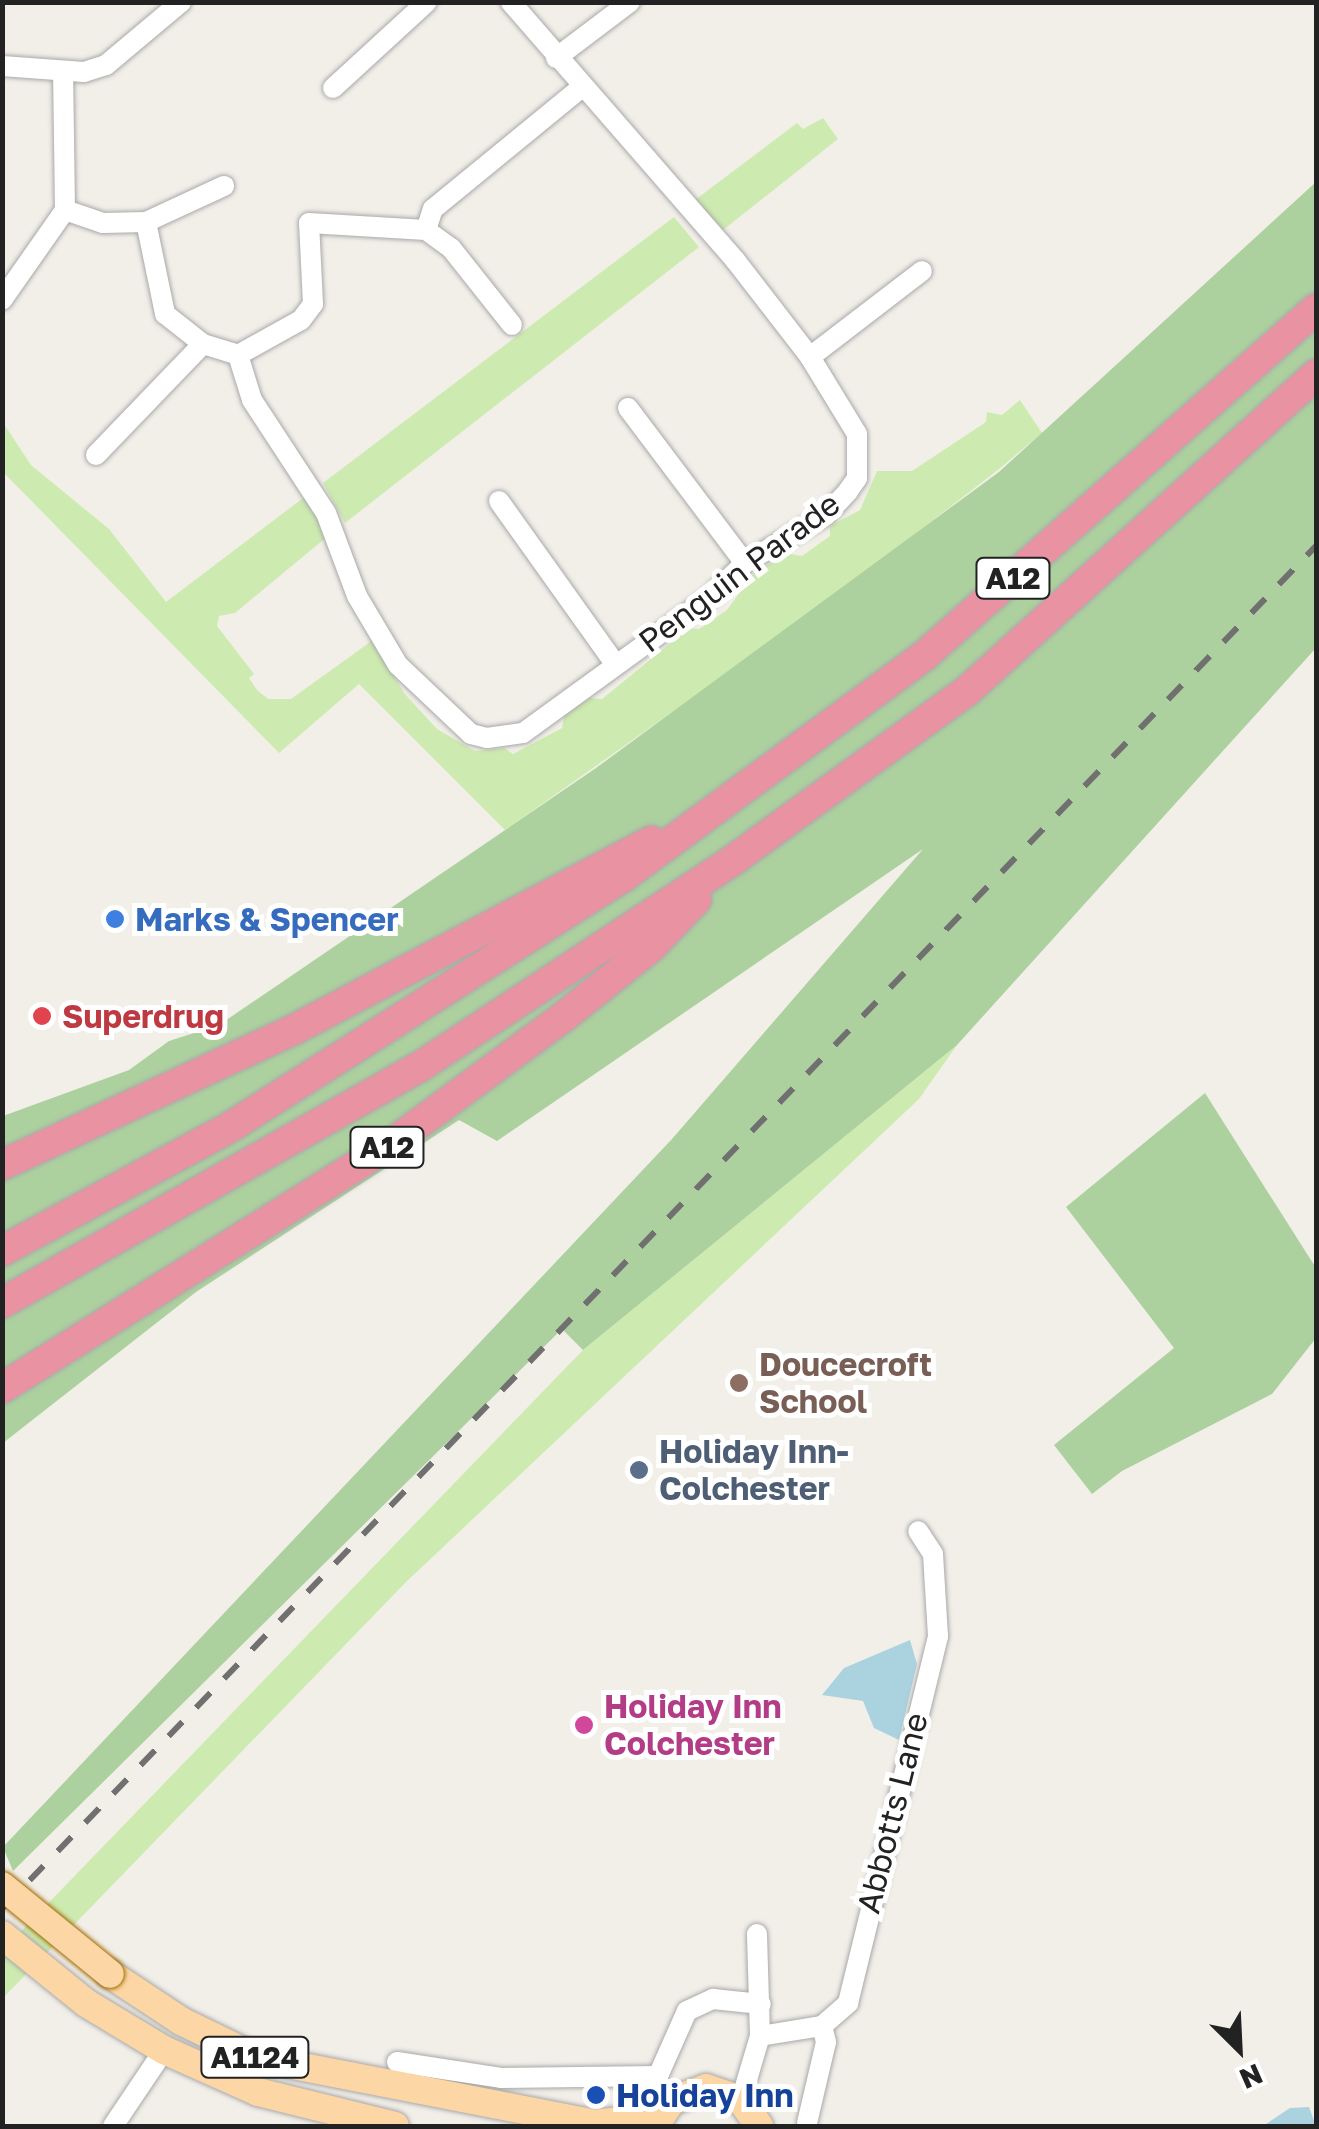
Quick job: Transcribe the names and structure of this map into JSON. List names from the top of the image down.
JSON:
{
  "streets": {
    "highway": ["A12"],
    "main road": ["A1124"],
    "street": ["Penguin Parade", "Abbotts Lane"]
  },
  "places": [
    "Marks & Spencer",
    "Superdrug",
    "Doucecroft School",
    "Holiday Inn- Colchester",
    "Holiday Inn Colchester",
    "Holiday Inn"
  ],
  "north": "bottom right"
}
